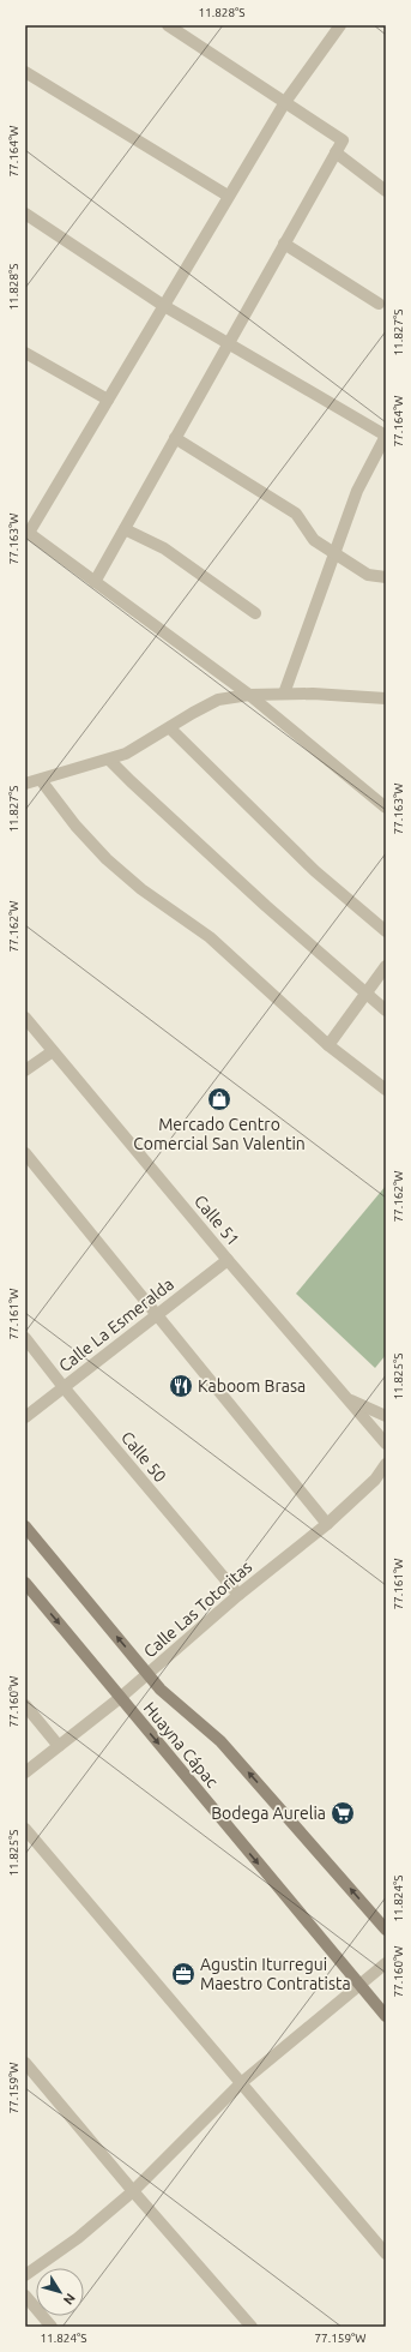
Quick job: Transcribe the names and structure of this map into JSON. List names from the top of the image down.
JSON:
{
  "streets": {
    "main road": ["Huayna Cápac"],
    "street": [
      "Calle 51",
      "Calle La Esmeralda",
      "Calle 50",
      "Calle Las Totoritas"
    ]
  },
  "crossings": [
    ["Calle 51", "Calle La Esmeralda"],
    ["Calle La Esmeralda", "Calle 50"],
    ["Calle 50", "Calle Las Totoritas"],
    ["Calle Las Totoritas", "Huayna Cápac"]
  ],
  "places": {
    "shop": ["Mercado Centro Comercial San Valentin"],
    "restaurant": ["Kaboom Brasa"],
    "supermarket": ["Bodega Aurelia"],
    "office": ["Agustin Iturregui Maestro Contratista"]
  },
  "north": "bottom right",
  "coordinates": [
    "11.828°S",
    "77.164°W",
    "11.827°S",
    "77.163°W",
    "77.162°W",
    "77.161°W",
    "11.825°S",
    "77.160°W",
    "11.824°S",
    "77.159°W"
  ]
}
